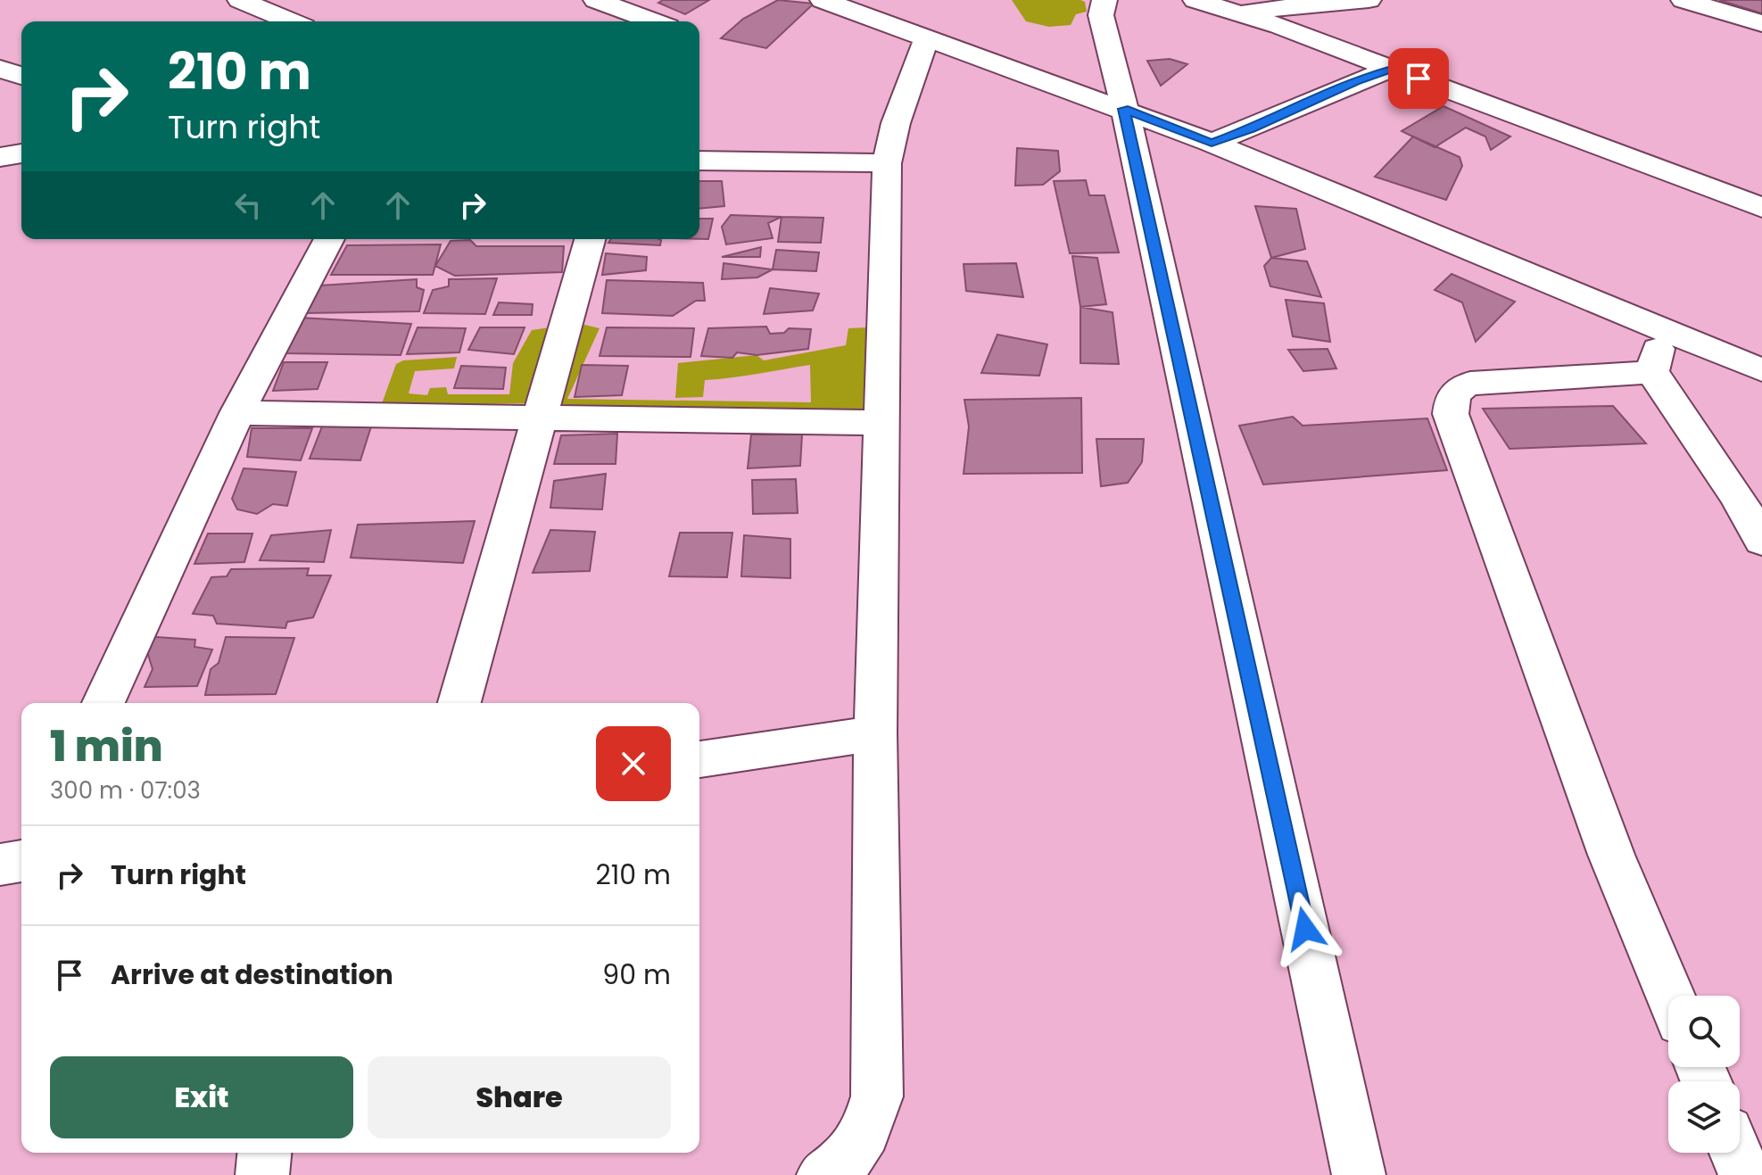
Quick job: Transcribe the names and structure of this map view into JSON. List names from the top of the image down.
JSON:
{
  "page": {
    "turn": ["210 m", "Turn right"],
    "heading": ["1 min", "300 m · 07:03"],
    "list": [
      {
        "name": "Turn right",
        "value": "210 m"
      },
      {
        "name": "Arrive at destination",
        "value": "90 m"
      }
    ],
    "buttons": ["Exit", "Share"]
  }
}
